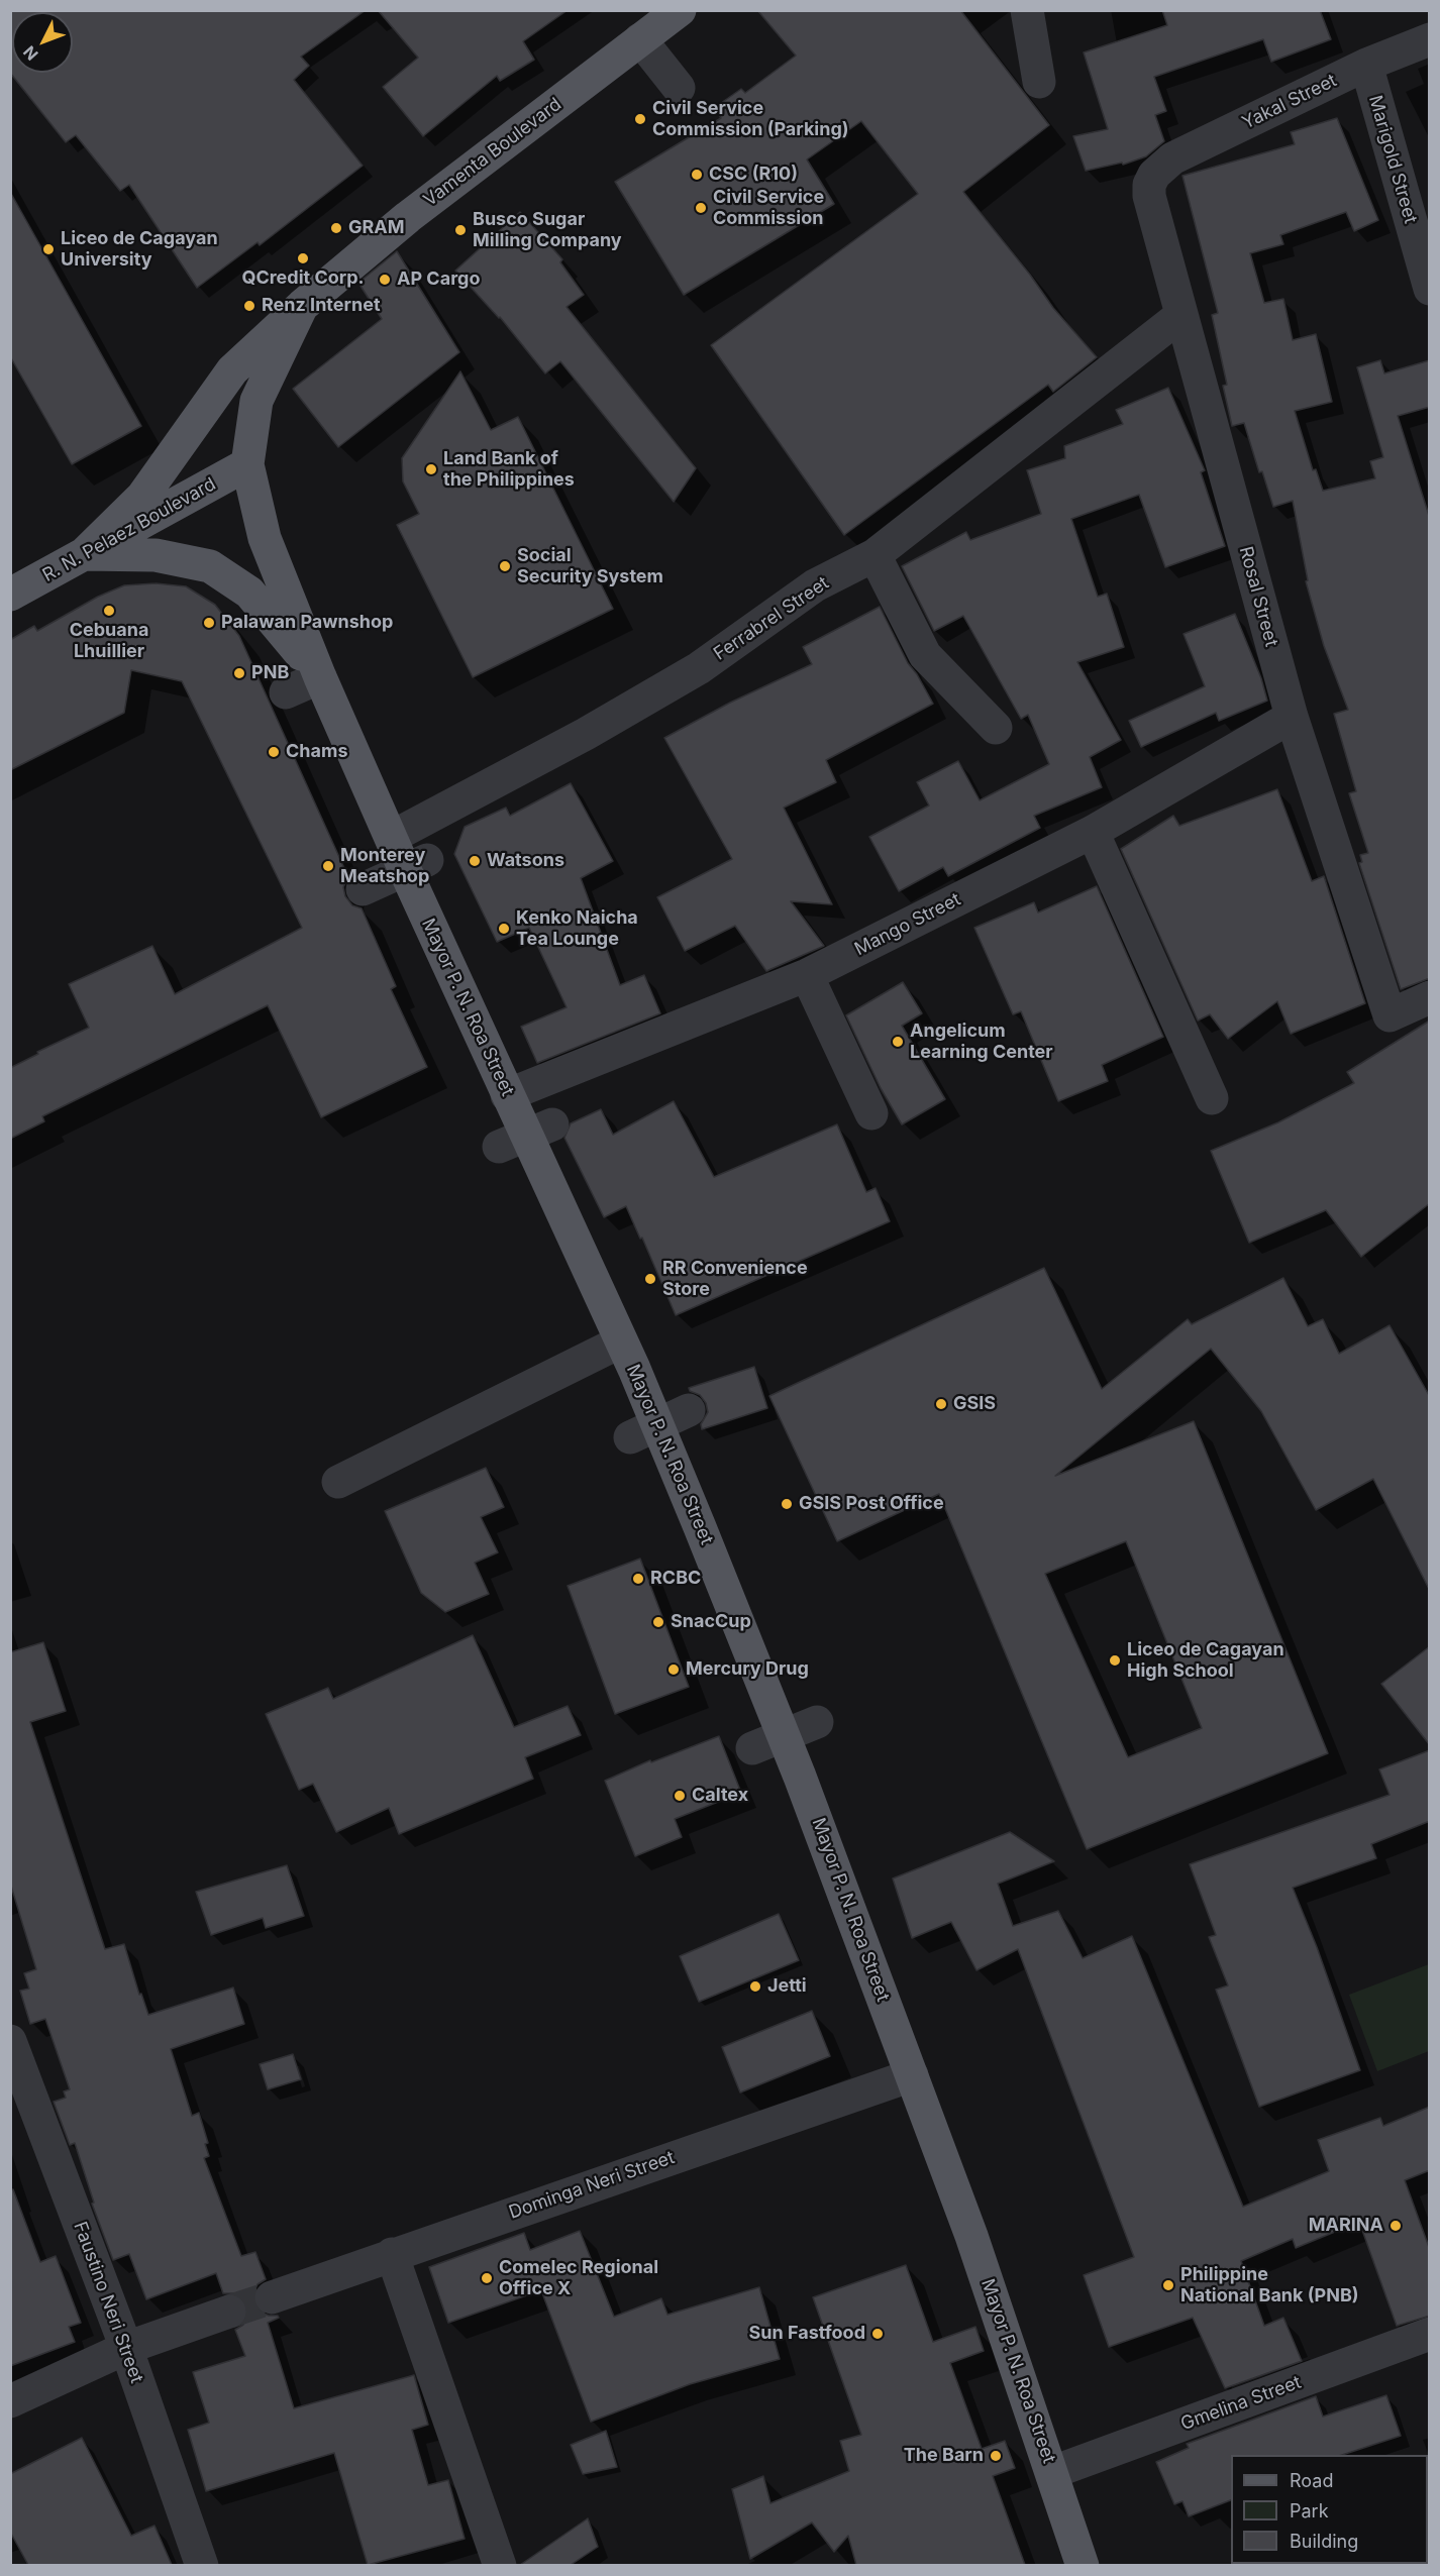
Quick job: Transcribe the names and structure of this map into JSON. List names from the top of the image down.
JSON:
{
  "streets": {
    "main road": ["Vamenta Boulevard", "R. N. Pelaez Boulevard", "Mayor P. N. Roa Street"],
    "street": [
      "Yakal Street",
      "Marigold Street",
      "Rosal Street",
      "Ferrabrel Street",
      "Mango Street",
      "Dominga Neri Street",
      "Faustino Neri Street",
      "Gmelina Street"
    ]
  },
  "crossings": [
    ["Yakal Street", "Marigold Street"],
    ["Yakal Street", "Rosal Street"],
    ["Vamenta Boulevard", "R. N. Pelaez Boulevard"],
    ["Vamenta Boulevard", "Mayor P. N. Roa Street"],
    ["R. N. Pelaez Boulevard", "Mayor P. N. Roa Street"],
    ["Rosal Street", "Ferrabrel Street"],
    ["Rosal Street", "Mango Street"],
    ["Ferrabrel Street", "Mayor P. N. Roa Street"],
    ["Mango Street", "Mayor P. N. Roa Street"],
    ["Mayor P. N. Roa Street", "Dominga Neri Street"],
    ["Mayor P. N. Roa Street", "Gmelina Street"]
  ],
  "places": [
    "Civil Service Commission (Parking)",
    "CSC (R10)",
    "Civil Service Commission",
    "GRAM",
    "Busco Sugar Milling Company",
    "Liceo de Cagayan University",
    "QCredit Corp.",
    "AP Cargo",
    "Renz Internet",
    "Land Bank of the Philippines",
    "Social Security System",
    "Cebuana Lhuillier",
    "Palawan Pawnshop",
    "PNB",
    "Chams",
    "Watsons",
    "Monterey Meatshop",
    "Kenko Naicha Tea Lounge",
    "Angelicum Learning Center",
    "RR Convenience Store",
    "GSIS",
    "GSIS Post Office",
    "RCBC",
    "SnacCup",
    "Liceo de Cagayan High School",
    "Mercury Drug",
    "Caltex",
    "Jetti",
    "MARINA",
    "Comelec Regional Office Ⅹ",
    "Philippine National Bank (PNB)",
    "Sun Fastfood",
    "The Barn"
  ],
  "legend": ["Road", "Park", "Building"],
  "north": "bottom left"
}
